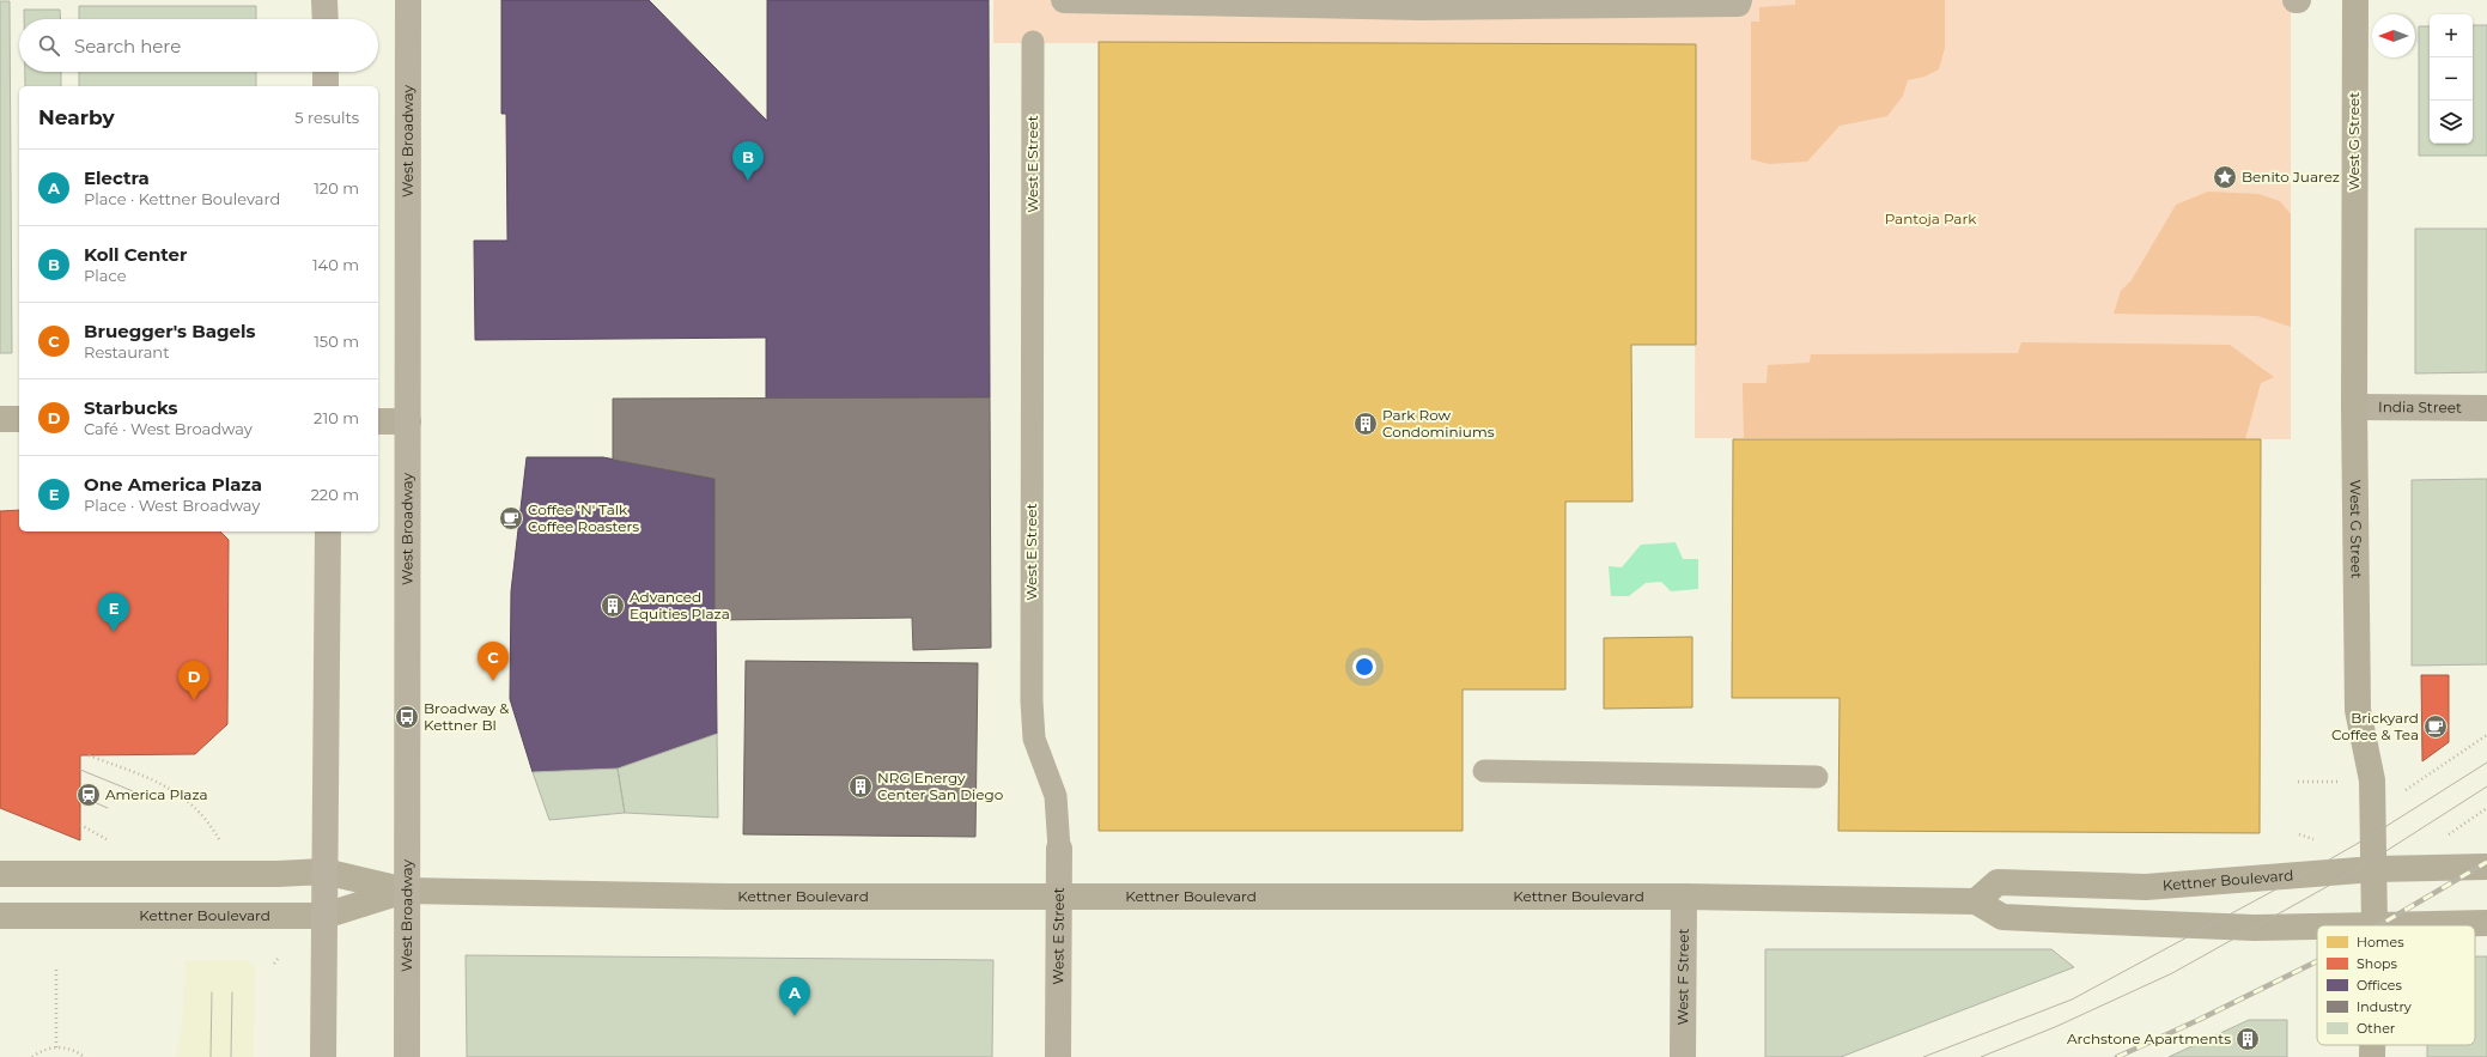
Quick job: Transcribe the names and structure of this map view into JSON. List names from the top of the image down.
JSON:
{
  "streets": {
    "main road": ["West Broadway", "West G Street", "Kettner Boulevard"],
    "street": ["West E Street", "India Street", "West F Street"]
  },
  "crossings": [
    ["West Broadway", "Kettner Boulevard"],
    ["West G Street", "India Street"],
    ["West G Street", "Kettner Boulevard"],
    ["West E Street", "Kettner Boulevard"],
    ["Kettner Boulevard", "West F Street"]
  ],
  "parks": ["Pantoja Park"],
  "places": {
    "place": ["Benito Juarez"],
    "building": [
      "Park Row Condominiums",
      "Advanced Equities Plaza",
      "NRG Energy Center San Diego",
      "Archstone Apartments"
    ],
    "cafe": ["Coffee 'N' Talk Coffee Roasters", "Brickyard Coffee & Tea"],
    "bus stop": ["Broadway & Kettner Bl"],
    "station": ["America Plaza"]
  },
  "legend": [
    "Homes",
    "Shops",
    "Offices",
    "Industry",
    "Other"
  ],
  "north": "left",
  "page": {
    "map_buttons": ["+", "−"],
    "search": "Search here",
    "heading": ["Nearby", "5 results"],
    "pins": [
      "B",
      "E",
      "C",
      "D",
      "A"
    ],
    "list": [
      {
        "mark": "A",
        "name": "Electra",
        "note": "Place · Kettner Boulevard",
        "value": "120 m"
      },
      {
        "mark": "B",
        "name": "Koll Center",
        "note": "Place",
        "value": "140 m"
      },
      {
        "mark": "C",
        "name": "Bruegger's Bagels",
        "note": "Restaurant",
        "value": "150 m"
      },
      {
        "mark": "D",
        "name": "Starbucks",
        "note": "Café · West Broadway",
        "value": "210 m"
      },
      {
        "mark": "E",
        "name": "One America Plaza",
        "note": "Place · West Broadway",
        "value": "220 m"
      }
    ]
  }
}
